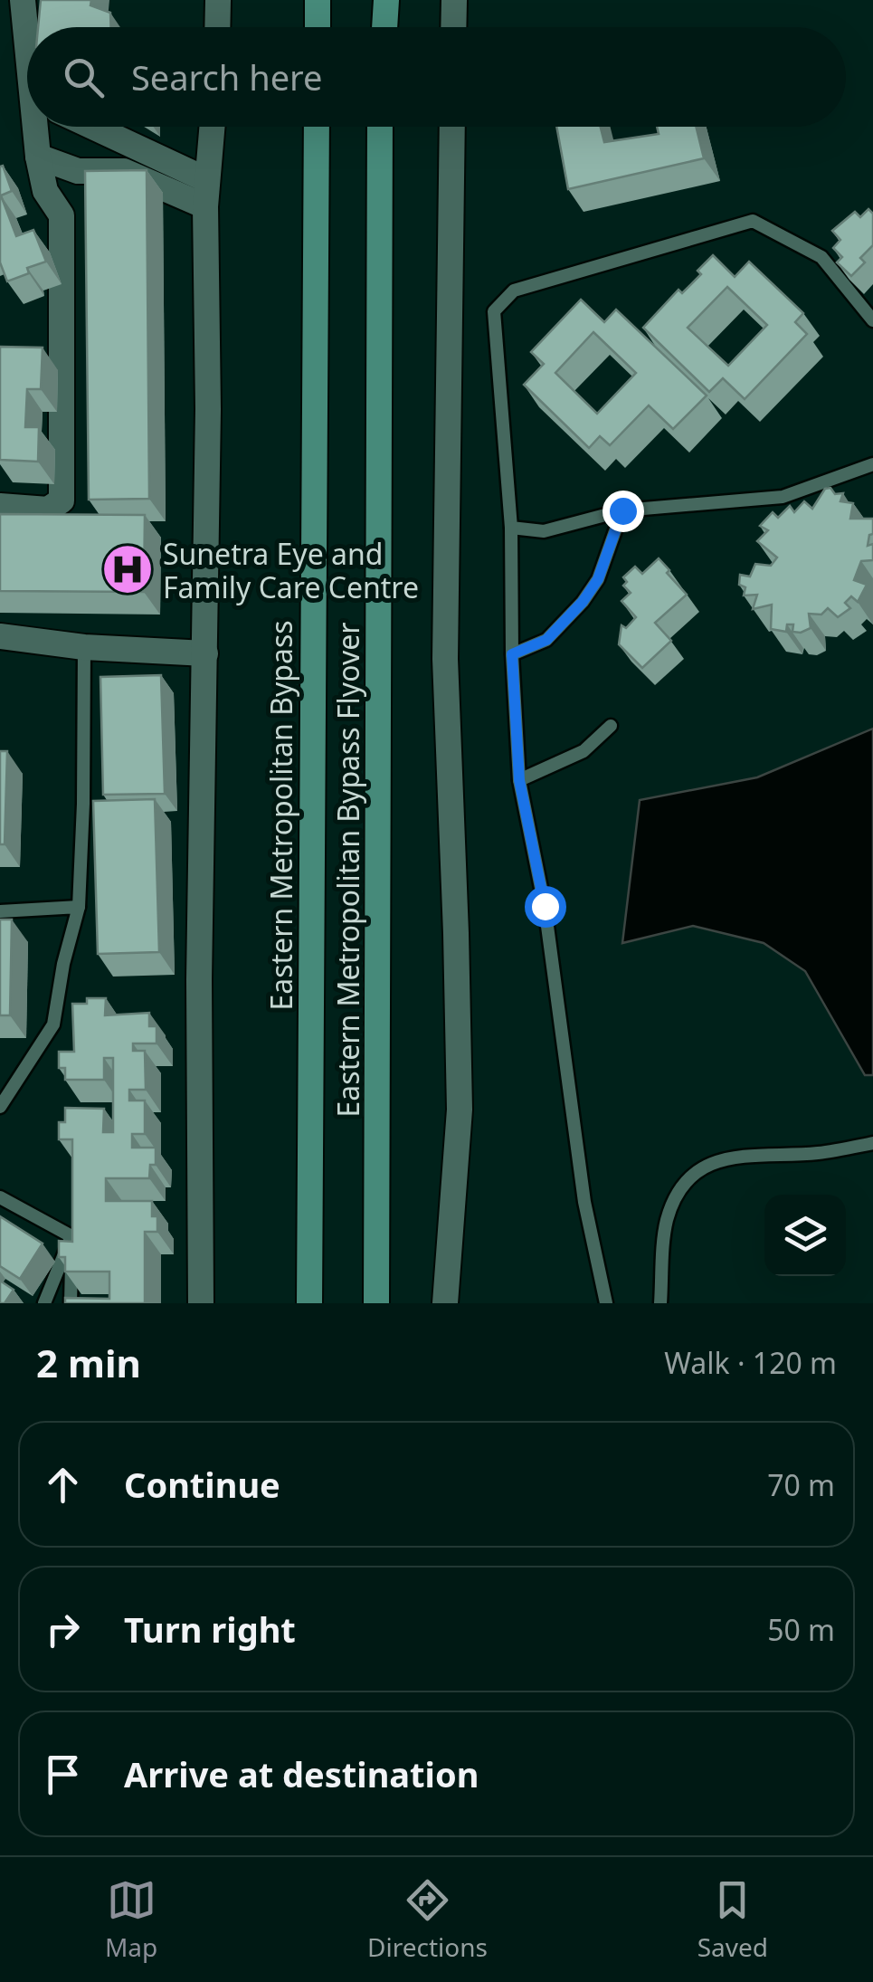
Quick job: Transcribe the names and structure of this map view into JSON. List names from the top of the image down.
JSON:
{
  "streets": {
    "main road": ["Eastern Metropolitan Bypass", "Eastern Metropolitan Bypass Flyover"]
  },
  "places": {
    "hospital": ["Sunetra Eye and Family Care Centre"]
  },
  "page": {
    "search": "Search here",
    "heading": ["2 min", "Walk · 120 m"],
    "list": [
      ["Continue", "70 m"],
      ["Turn right", "50 m"],
      "Arrive at destination"
    ],
    "nav": ["Map", "Directions", "Saved"]
  }
}
